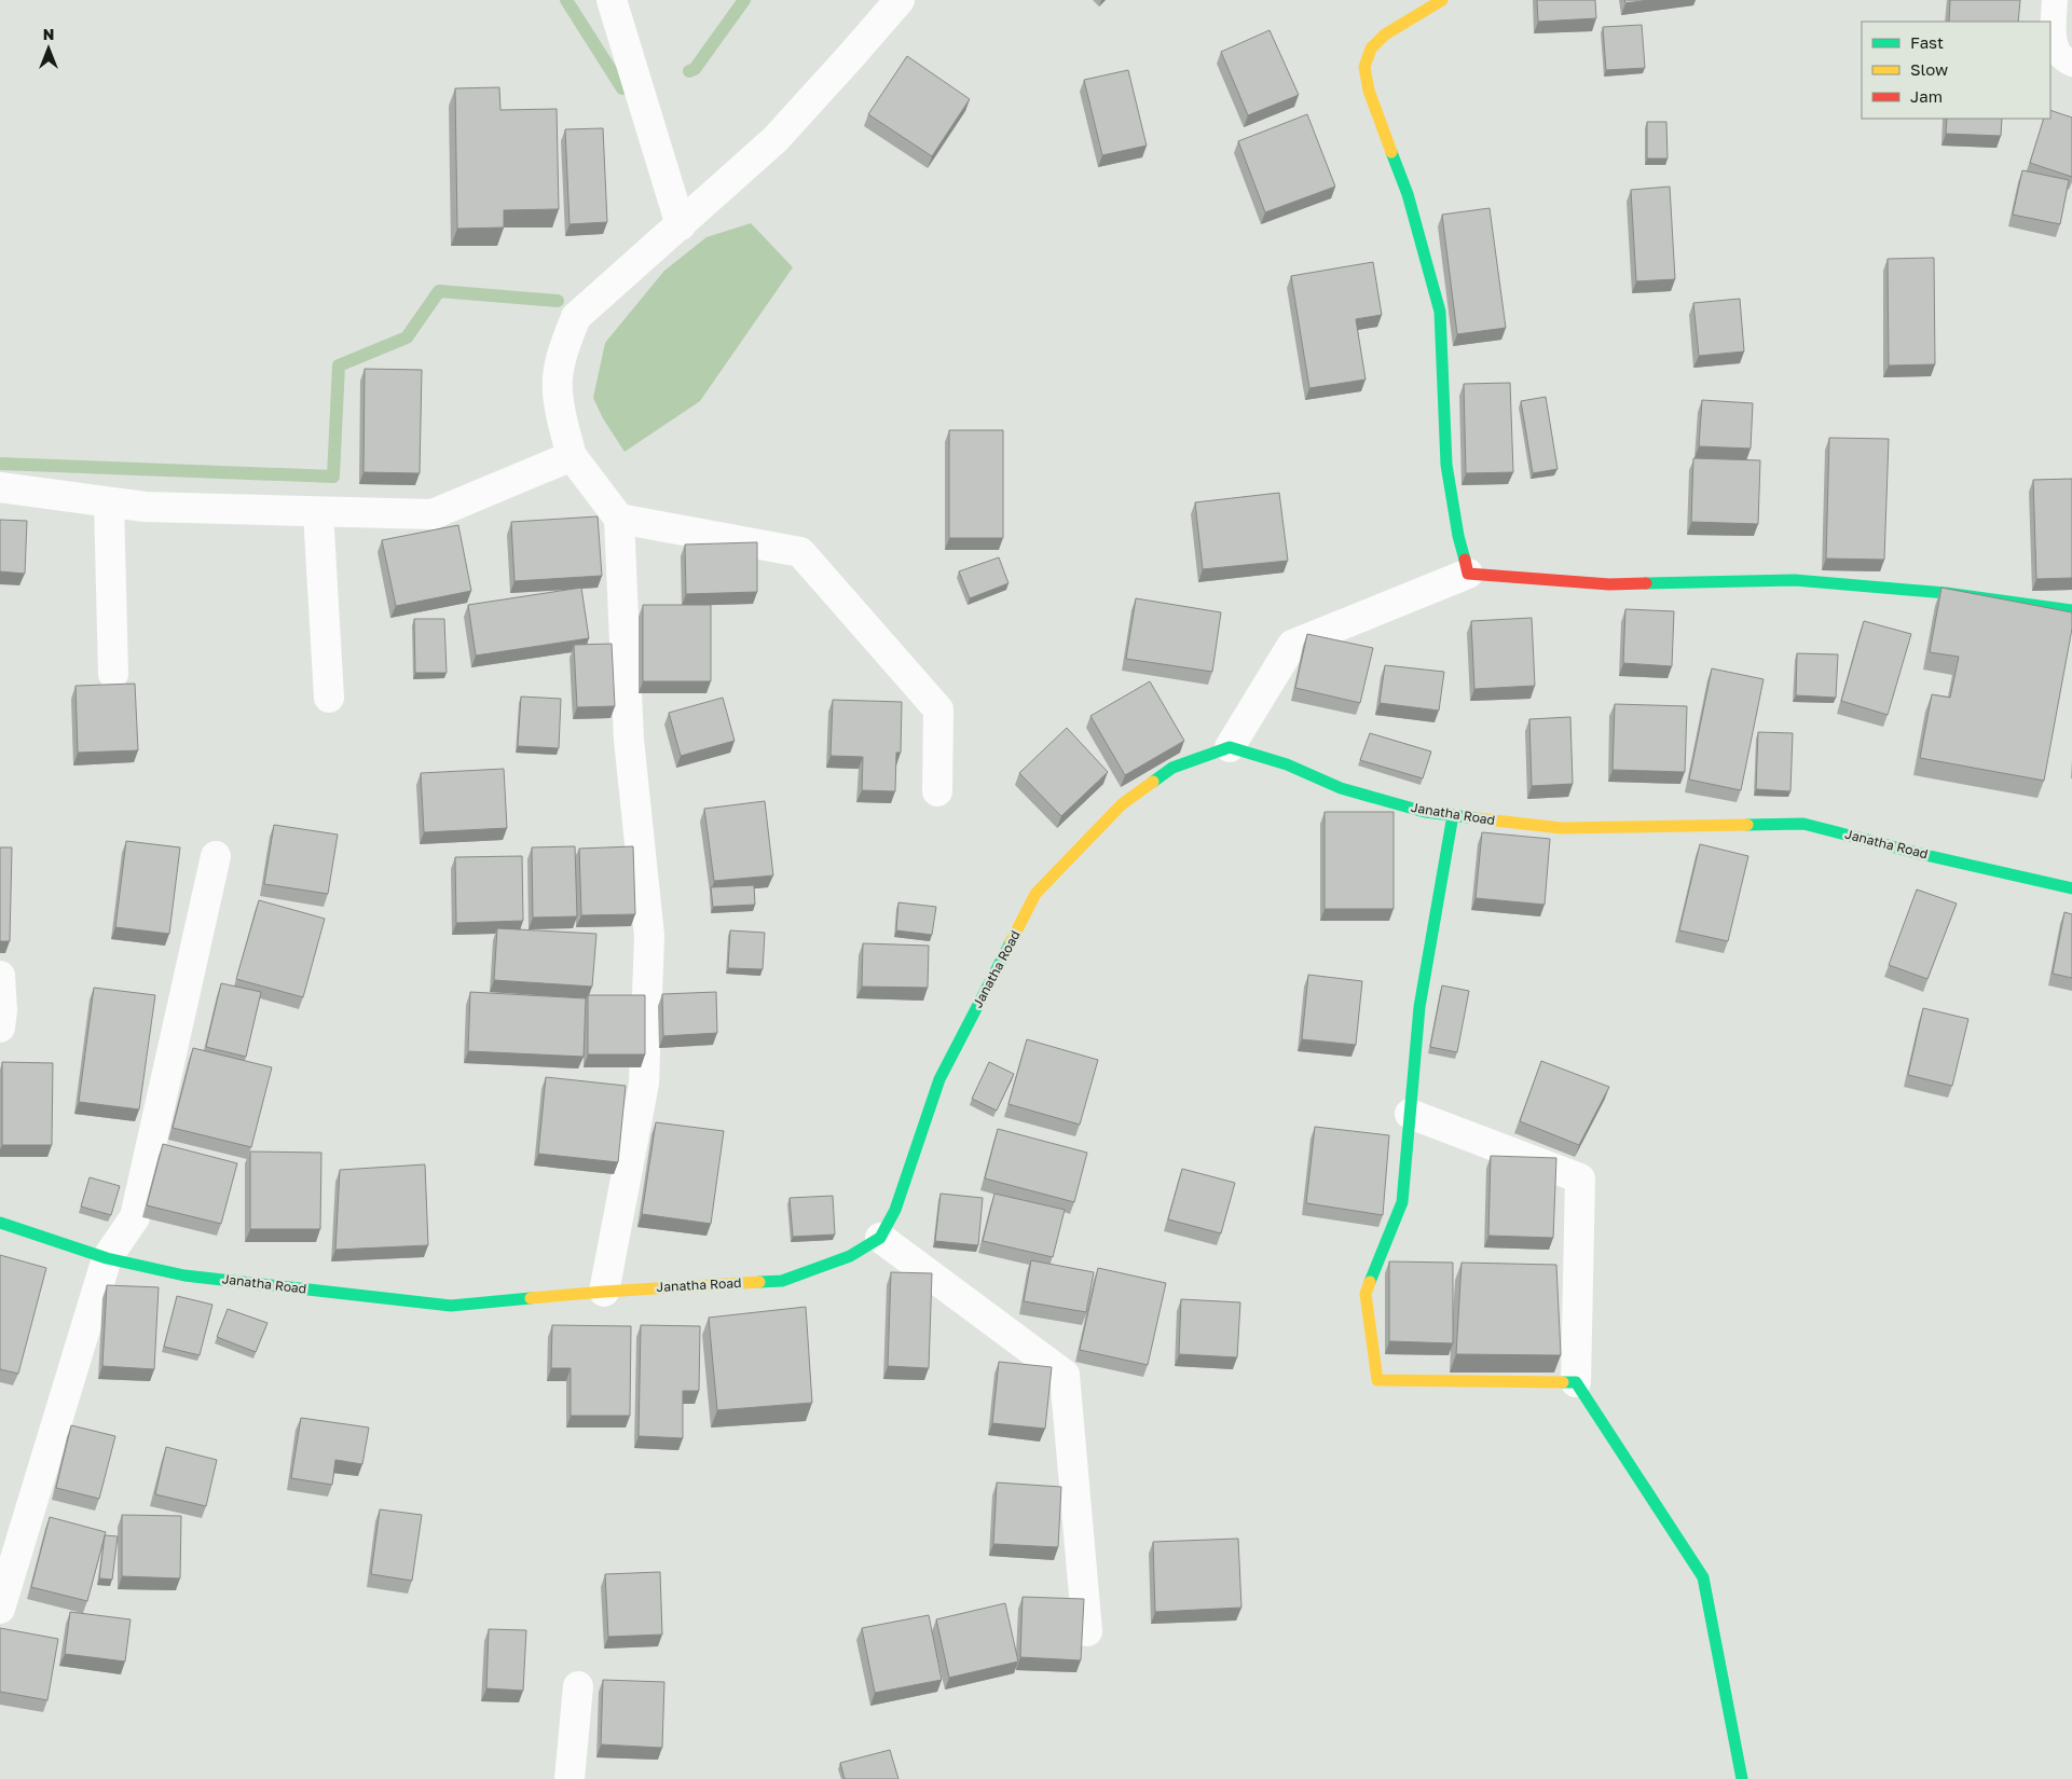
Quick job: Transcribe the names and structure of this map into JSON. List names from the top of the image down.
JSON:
{
  "streets": {
    "street": ["Janatha Road"]
  },
  "legend": ["Fast", "Slow", "Jam"],
  "north": "top"
}
